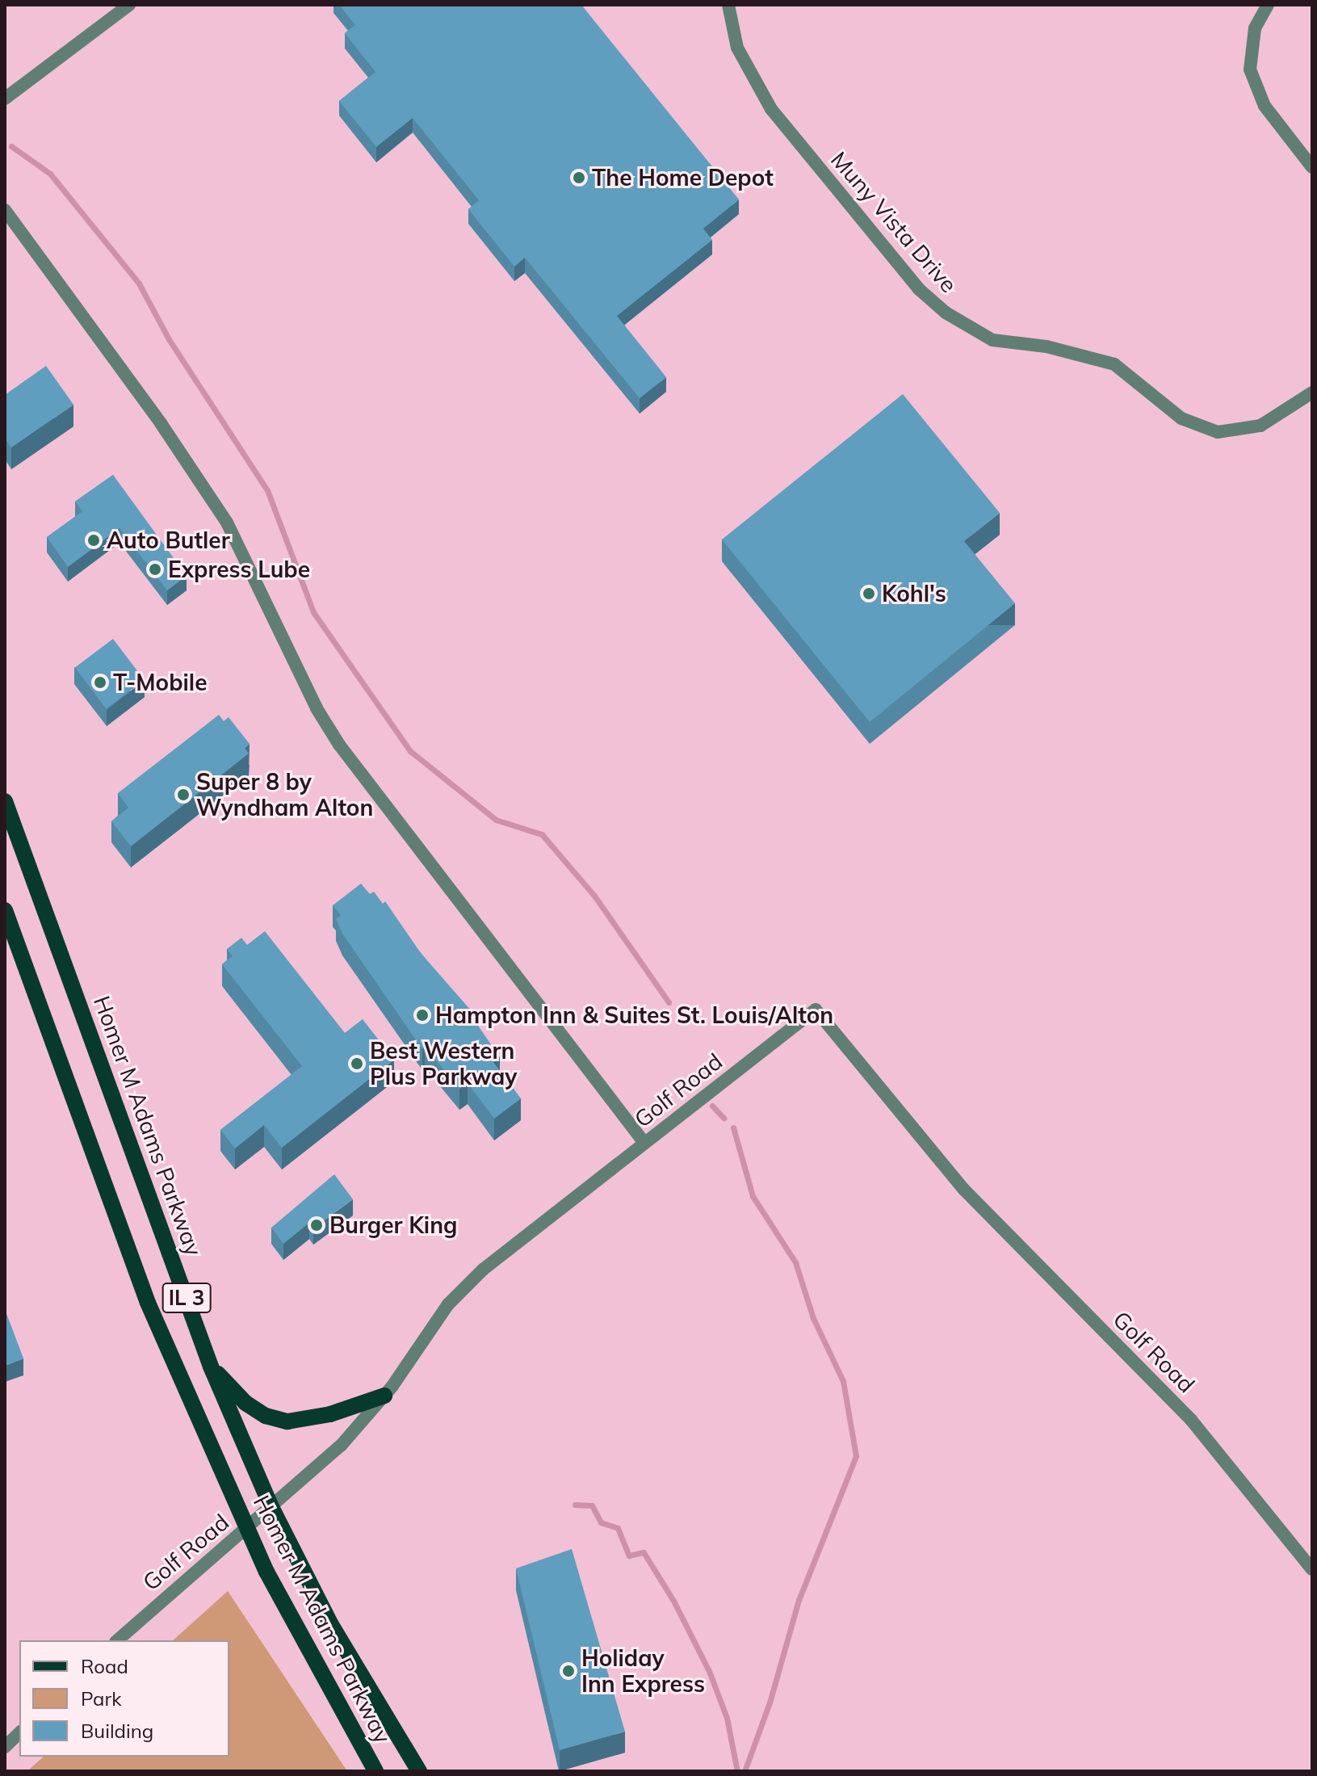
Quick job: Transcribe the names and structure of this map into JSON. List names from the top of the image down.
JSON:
{
  "streets": {
    "main road": ["Homer M Adams Parkway", "IL 3"],
    "street": ["Muny Vista Drive", "Golf Road"]
  },
  "crossings": [
    ["Golf Road", "Homer M Adams Parkway"]
  ],
  "places": [
    "The Home Depot",
    "Auto Butler",
    "Express Lube",
    "Kohl's",
    "T-Mobile",
    "Super 8 by Wyndham Alton",
    "Hampton Inn & Suites St. Louis/Alton",
    "Best Western Plus Parkway",
    "Burger King",
    "Holiday Inn Express"
  ],
  "legend": ["Road", "Park", "Building"]
}
